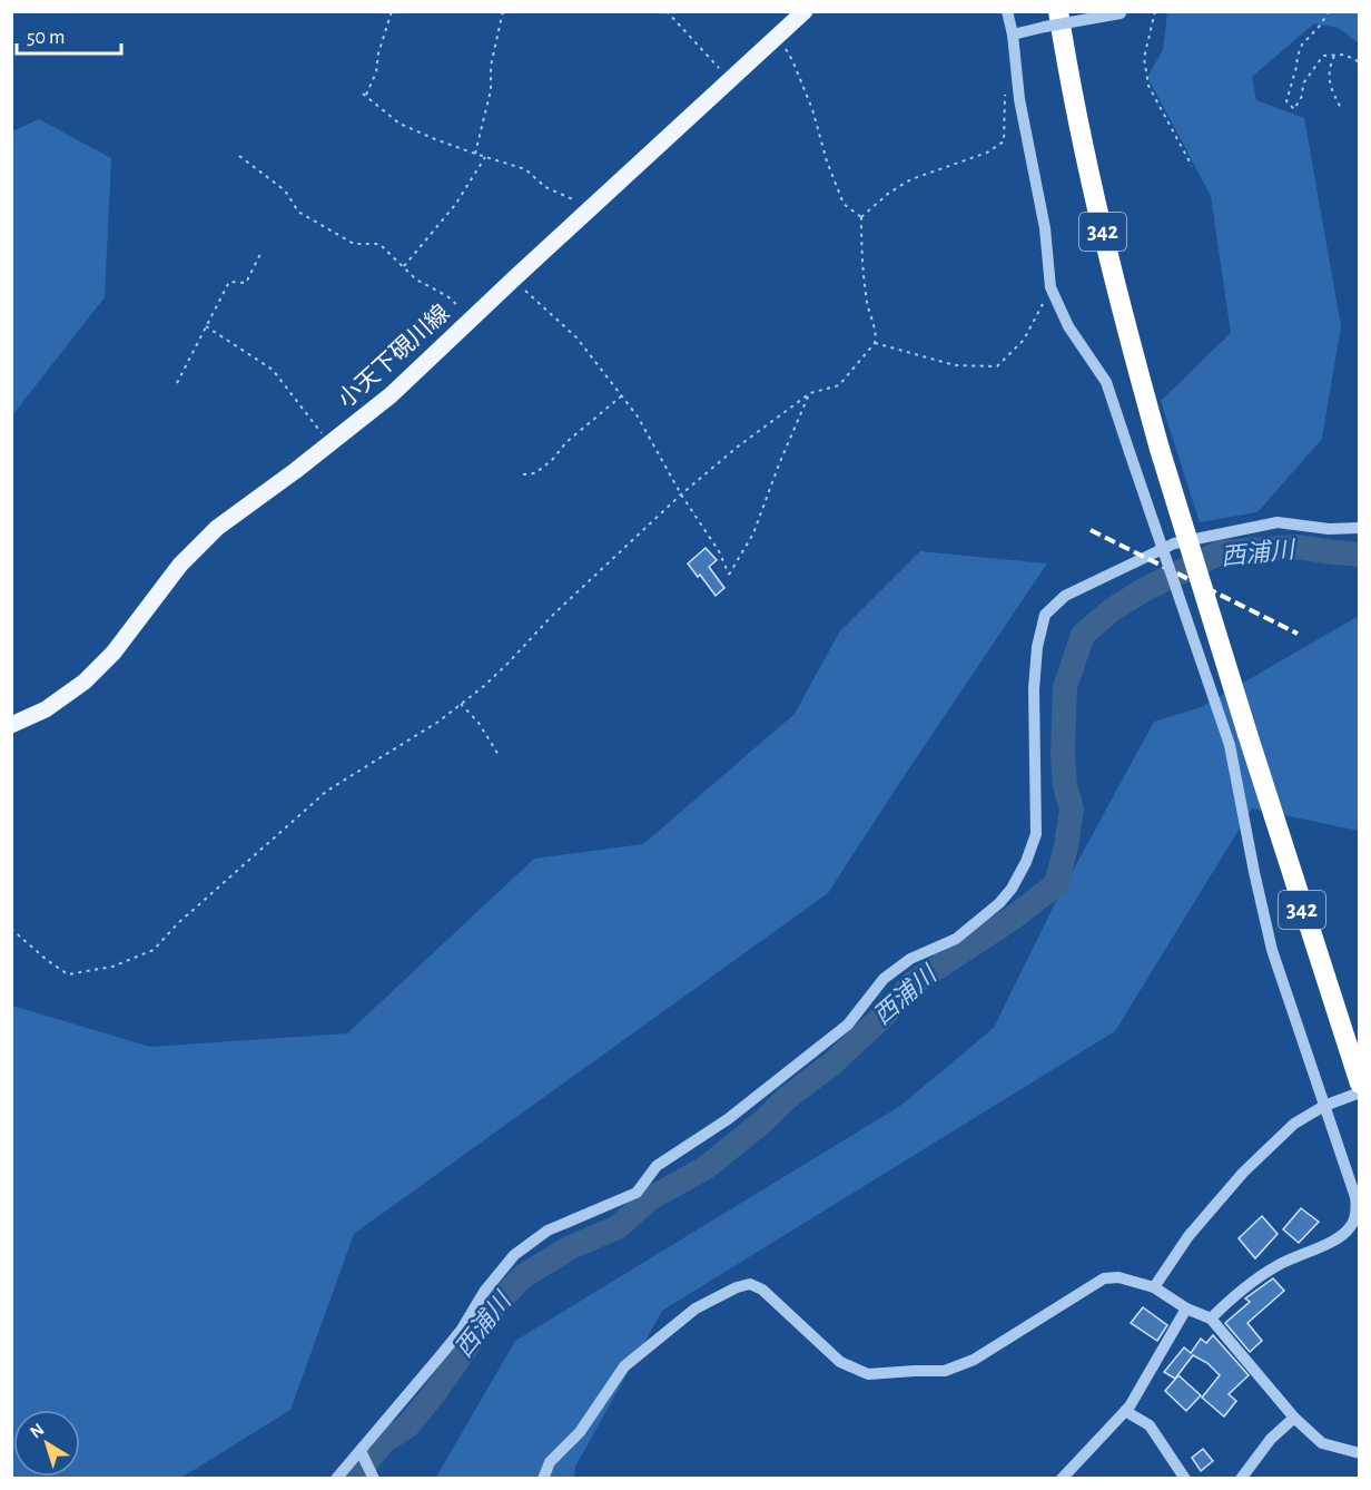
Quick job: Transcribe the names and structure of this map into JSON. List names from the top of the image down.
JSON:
{
  "streets": {
    "highway": ["342"],
    "main road": ["小天下硯川線"]
  },
  "water": ["西浦川"],
  "scale_bar": "50 m",
  "north": "top left"
}
